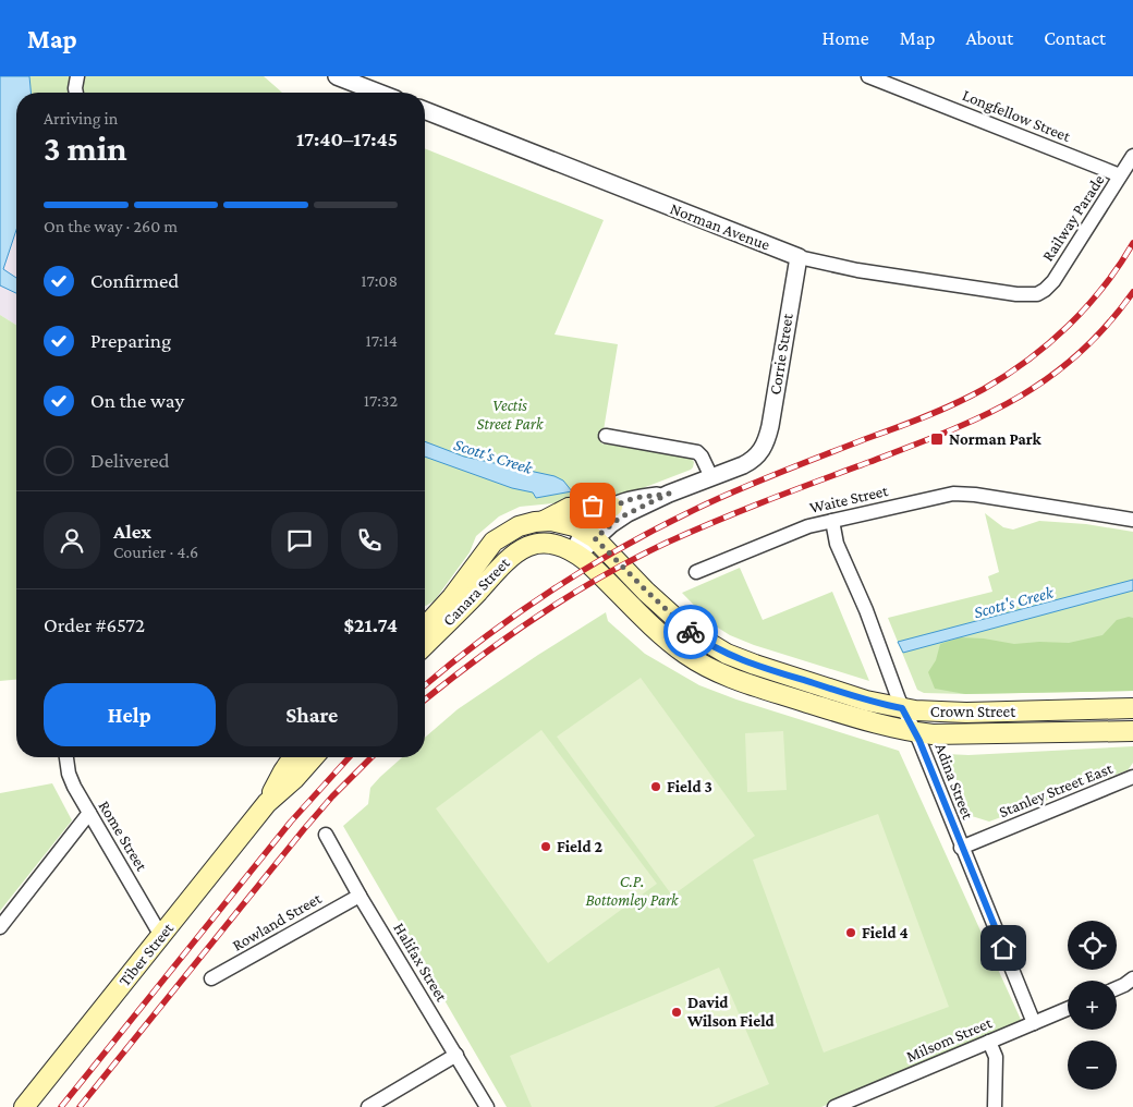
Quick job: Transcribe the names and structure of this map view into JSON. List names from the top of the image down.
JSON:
{
  "streets": {
    "main road": ["Canara Street", "Crown Street", "Tiber Street"],
    "street": [
      "Longfellow Street",
      "Railway Parade",
      "Norman Avenue",
      "Corrie Street",
      "Waite Street",
      "Adina Street",
      "Stanley Street East",
      "Rome Street",
      "Rowland Street",
      "Halifax Street",
      "Milsom Street"
    ]
  },
  "crossings": [
    ["Longfellow Street", "Railway Parade"],
    ["Railway Parade", "Norman Avenue"],
    ["Norman Avenue", "Corrie Street"],
    ["Waite Street", "Adina Street"],
    ["Canara Street", "Crown Street"],
    ["Crown Street", "Adina Street"],
    ["Adina Street", "Stanley Street East"],
    ["Adina Street", "Milsom Street"],
    ["Rome Street", "Tiber Street"],
    ["Rowland Street", "Halifax Street"]
  ],
  "water": ["Scott's Creek"],
  "parks": ["Vectis Street Park", "C.P. Bottomley Park"],
  "places": {
    "transit": ["Norman Park"],
    "other": [
      "Field 3",
      "Field 2",
      "Field 4",
      "David Wilson Field"
    ]
  },
  "page": {
    "header": "Map",
    "nav": [
      "Home",
      "Map",
      "About",
      "Contact"
    ],
    "heading": ["3 min", "Arriving in", "17:40–17:45"],
    "panel": [
      "Alex",
      "Courier · 4.6",
      "Order #6572",
      "$21.74"
    ],
    "bar": "On the way · 260 m",
    "list": [
      ["Confirmed", "17:08"],
      ["Preparing", "17:14"],
      ["On the way", "17:32"],
      "Delivered"
    ],
    "buttons": ["Help", "Share"],
    "map_buttons": ["+", "−"]
  }
}
